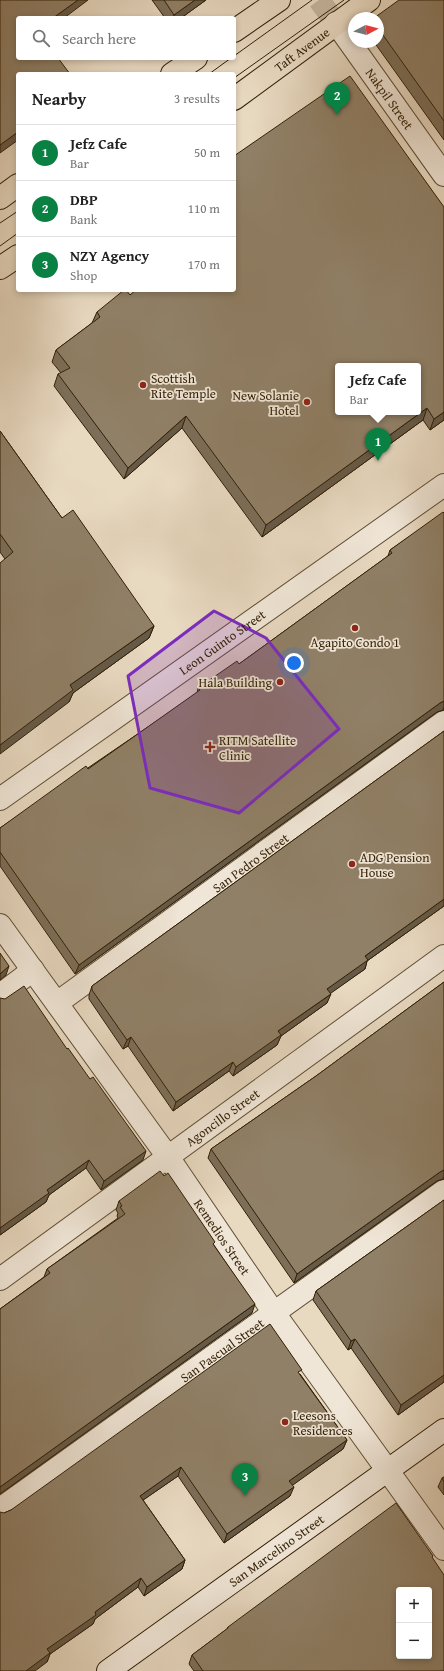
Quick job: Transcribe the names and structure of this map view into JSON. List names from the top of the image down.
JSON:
{
  "streets": {
    "main road": ["Taft Avenue"],
    "street": [
      "Nakpil Street",
      "Leon Guinto Street",
      "San Pedro Street",
      "Agoncillo Street",
      "Remedios Street",
      "San Pascual Street",
      "San Marcelino Street"
    ]
  },
  "crossings": [
    ["Taft Avenue", "Nakpil Street"],
    ["San Pedro Street", "Remedios Street"],
    ["Agoncillo Street", "Remedios Street"],
    ["Remedios Street", "San Pascual Street"],
    ["Remedios Street", "San Marcelino Street"]
  ],
  "places": {
    "other": [
      "Scottish Rite Temple",
      "New Solanie Hotel",
      "Agapito Condo 1",
      "Hala Building",
      "ADG Pension House",
      "Leesons Residences"
    ],
    "health": ["RITM Satellite Clinic"]
  },
  "north": "right",
  "page": {
    "search": "Search here",
    "heading": ["Nearby", "3 results"],
    "pins": ["2", "1", "3"],
    "list": [
      {
        "mark": "1",
        "name": "Jefz Cafe",
        "note": "Bar",
        "value": "50 m"
      },
      {
        "mark": "2",
        "name": "DBP",
        "note": "Bank",
        "value": "110 m"
      },
      {
        "mark": "3",
        "name": "NZY Agency",
        "note": "Shop",
        "value": "170 m"
      }
    ],
    "popup": ["Jefz Cafe", "Bar"],
    "map_buttons": ["+", "−"]
  }
}
